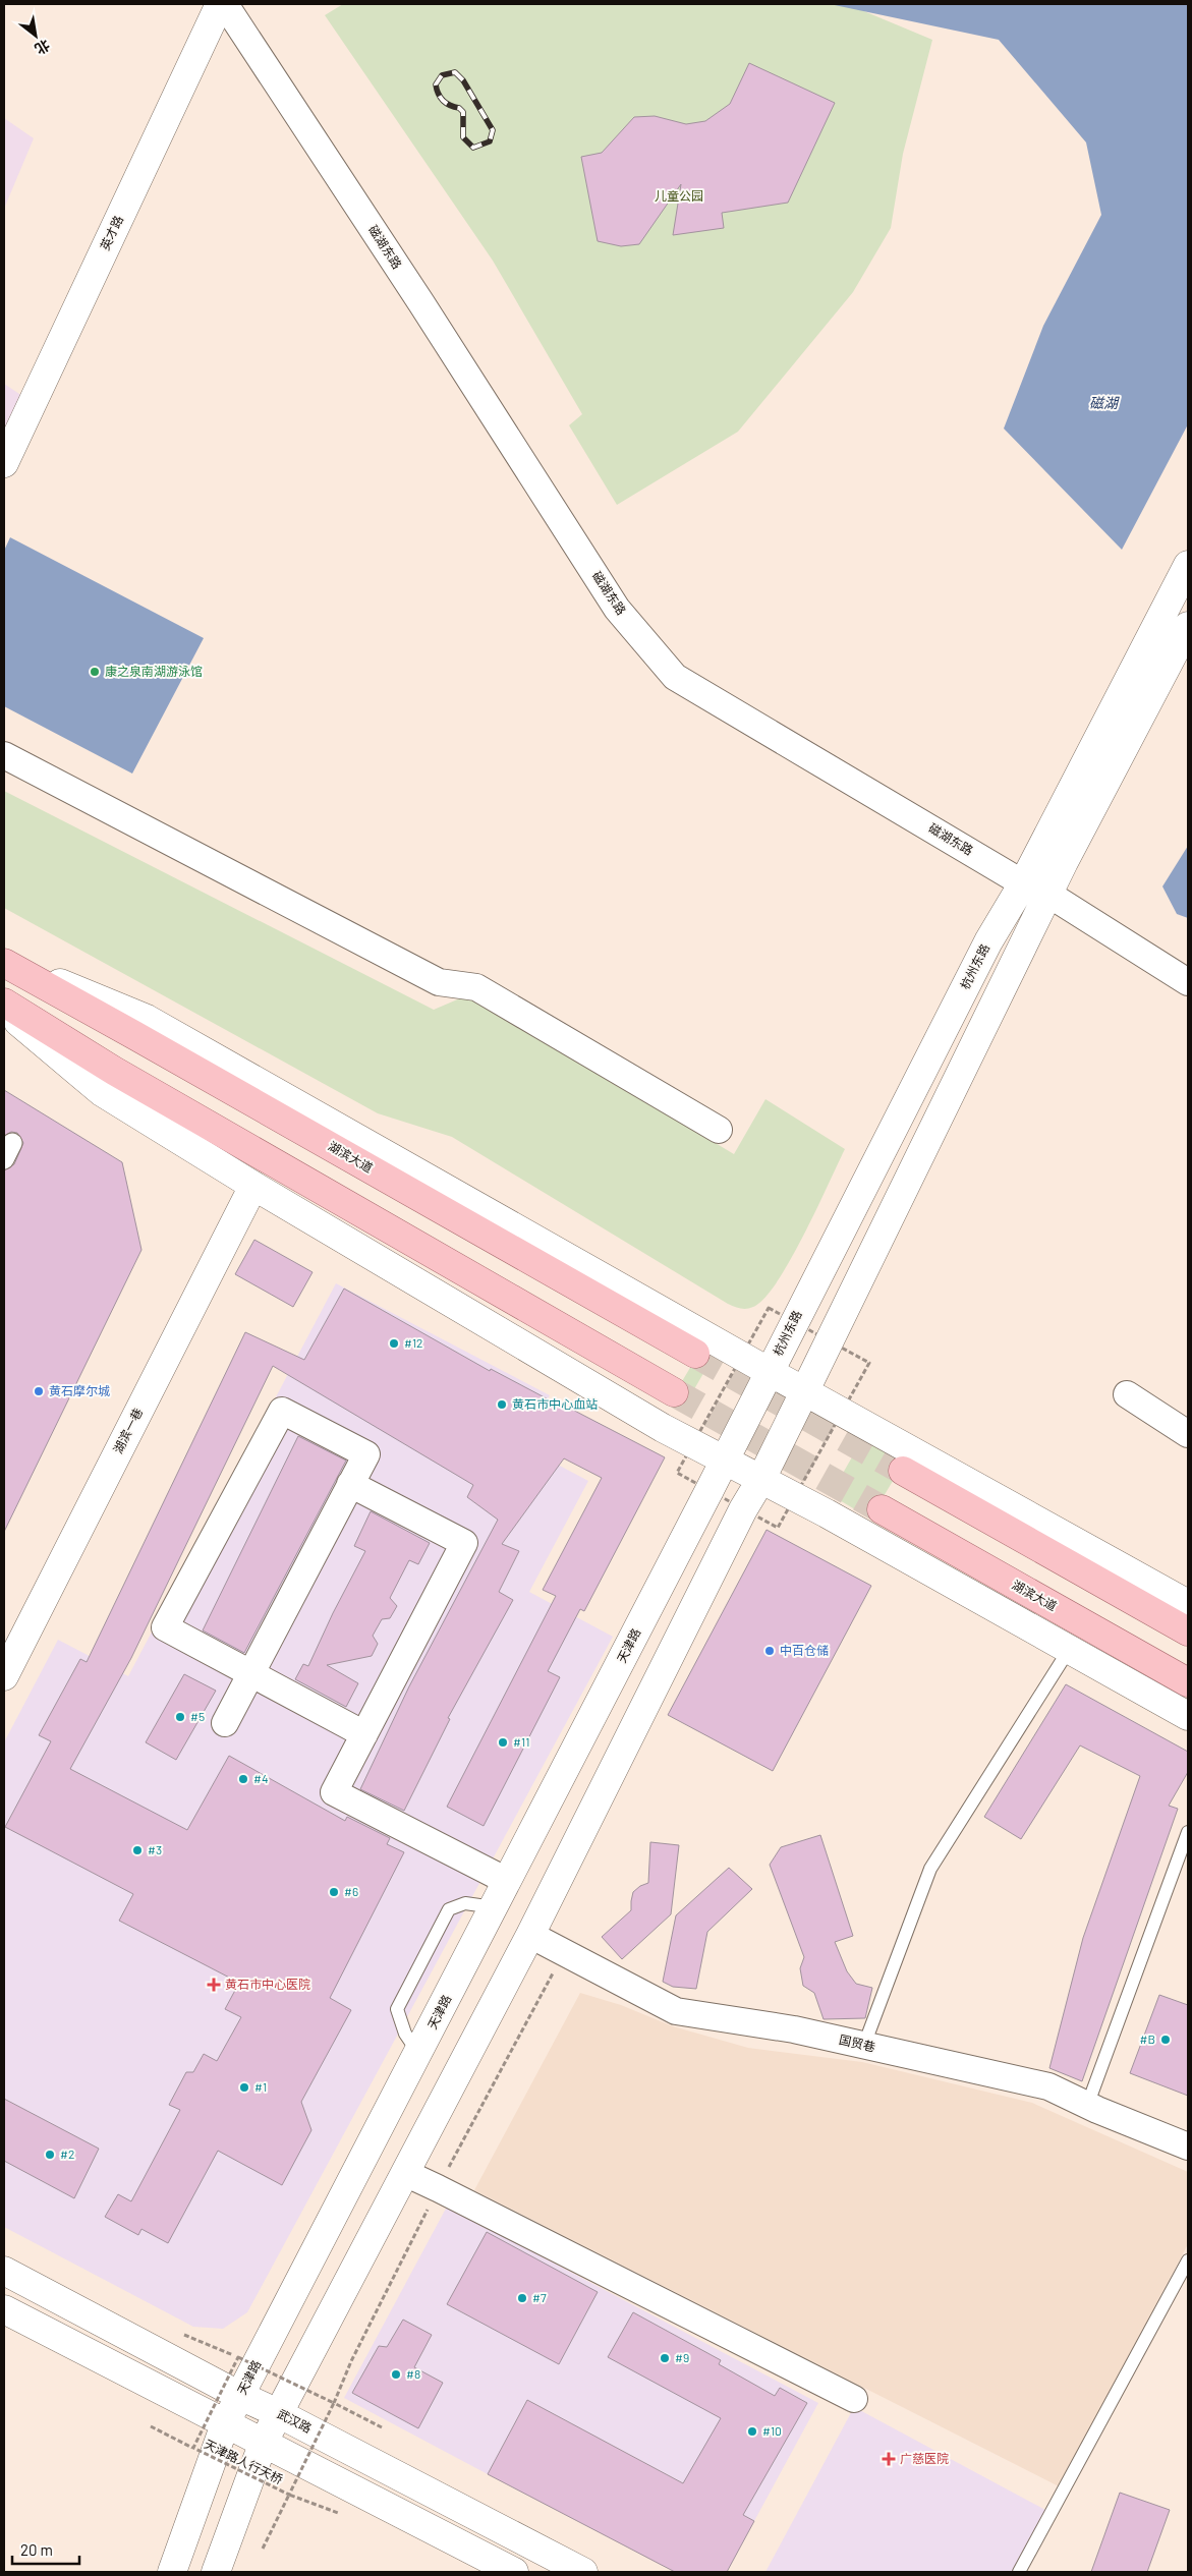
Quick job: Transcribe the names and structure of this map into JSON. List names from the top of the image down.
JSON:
{
  "streets": {
    "main road": [
      "英才路",
      "杭州东路",
      "湖滨大道",
      "湖滨一巷",
      "天津路",
      "武汉路"
    ],
    "street": ["磁湖东路", "国贸巷"],
    "path": ["天津路人行天桥"]
  },
  "crossings": [
    ["英才路", "磁湖东路"],
    ["磁湖东路", "杭州东路"],
    ["杭州东路", "天津路"],
    ["天津路", "武汉路"],
    ["国贸巷", "天津路人行天桥"]
  ],
  "water": ["磁湖"],
  "parks": ["儿童公园"],
  "places": {
    "other": [
      "康之泉南湖游泳馆",
      "#12",
      "黄石摩尔城",
      "黄石市中心血站",
      "中百仓储",
      "#5",
      "#11",
      "#4",
      "#3",
      "#6",
      "#B",
      "#1",
      "#2",
      "#7",
      "#9",
      "#8",
      "#10"
    ],
    "health": ["黄石市中心医院", "广慈医院"]
  },
  "scale_bar": "20 m",
  "north": "bottom right"
}
